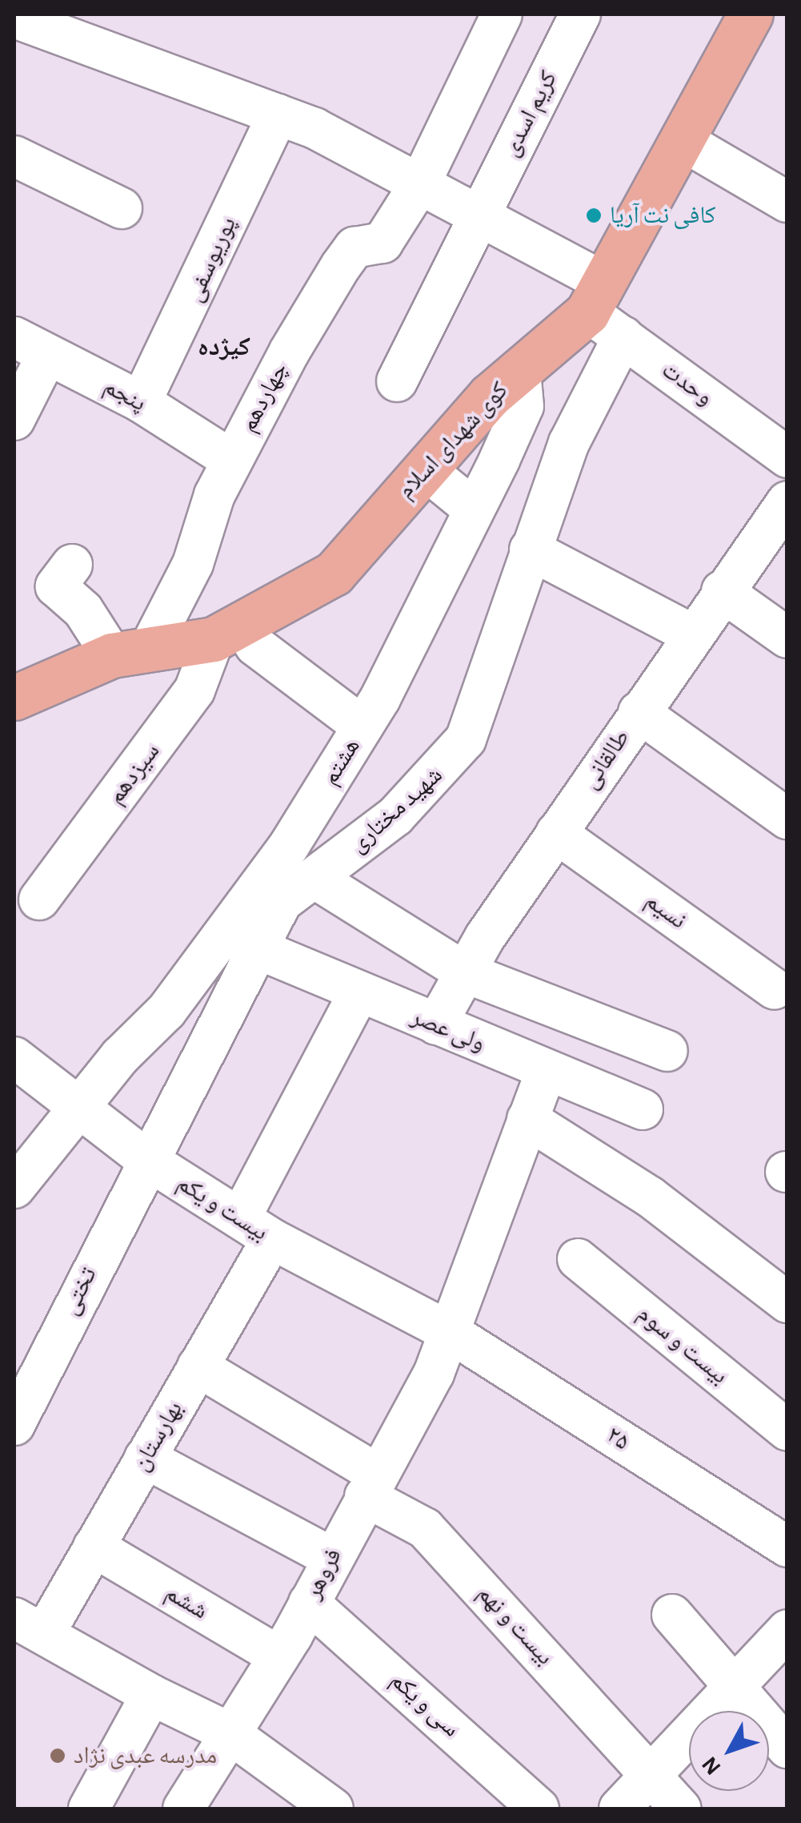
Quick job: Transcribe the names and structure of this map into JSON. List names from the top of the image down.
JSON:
{
  "streets": {
    "main road": ["کوی شهدای اسلام"],
    "street": [
      "کریم اسدی",
      "پوریوسفی",
      "وحدت",
      "پنجم",
      "چهاردهم",
      "طالقانی",
      "هشتم",
      "سیزدهم",
      "شهید مختاری",
      "نسیم",
      "ولی عصر",
      "بیست و یکم",
      "تختی",
      "بیست و سوم",
      "بهارستان",
      "۲۵",
      "فروهر",
      "ششم",
      "بیست و نهم",
      "سی و یکم"
    ]
  },
  "crossings": [
    ["کریم اسدی", "وحدت"],
    ["پوریوسفی", "پنجم"],
    ["وحدت", "کوی شهدای اسلام"],
    ["وحدت", "شهید مختاری"],
    ["پنجم", "چهاردهم"],
    ["چهاردهم", "کوی شهدای اسلام"],
    ["کوی شهدای اسلام", "هشتم"],
    ["کوی شهدای اسلام", "سیزدهم"],
    ["طالقانی", "نسیم"],
    ["طالقانی", "ولی عصر"],
    ["هشتم", "شهید مختاری"],
    ["هشتم", "ولی عصر"],
    ["هشتم", "بیست و یکم"],
    ["شهید مختاری", "ولی عصر"],
    ["شهید مختاری", "بیست و یکم"],
    ["شهید مختاری", "تختی"],
    ["ولی عصر", "بهارستان"],
    ["ولی عصر", "فروهر"],
    ["بیست و یکم", "تختی"],
    ["بیست و یکم", "بهارستان"],
    ["بیست و یکم", "۲۵"],
    ["بیست و یکم", "فروهر"],
    ["بهارستان", "ششم"],
    ["بهارستان", "بیست و نهم"],
    ["۲۵", "فروهر"],
    ["فروهر", "ششم"],
    ["فروهر", "بیست و نهم"],
    ["فروهر", "سی و یکم"]
  ],
  "districts": ["کیژده"],
  "places": ["کافی نت آریا", "مدرسه عبدی نژاد"],
  "north": "bottom left"
}
